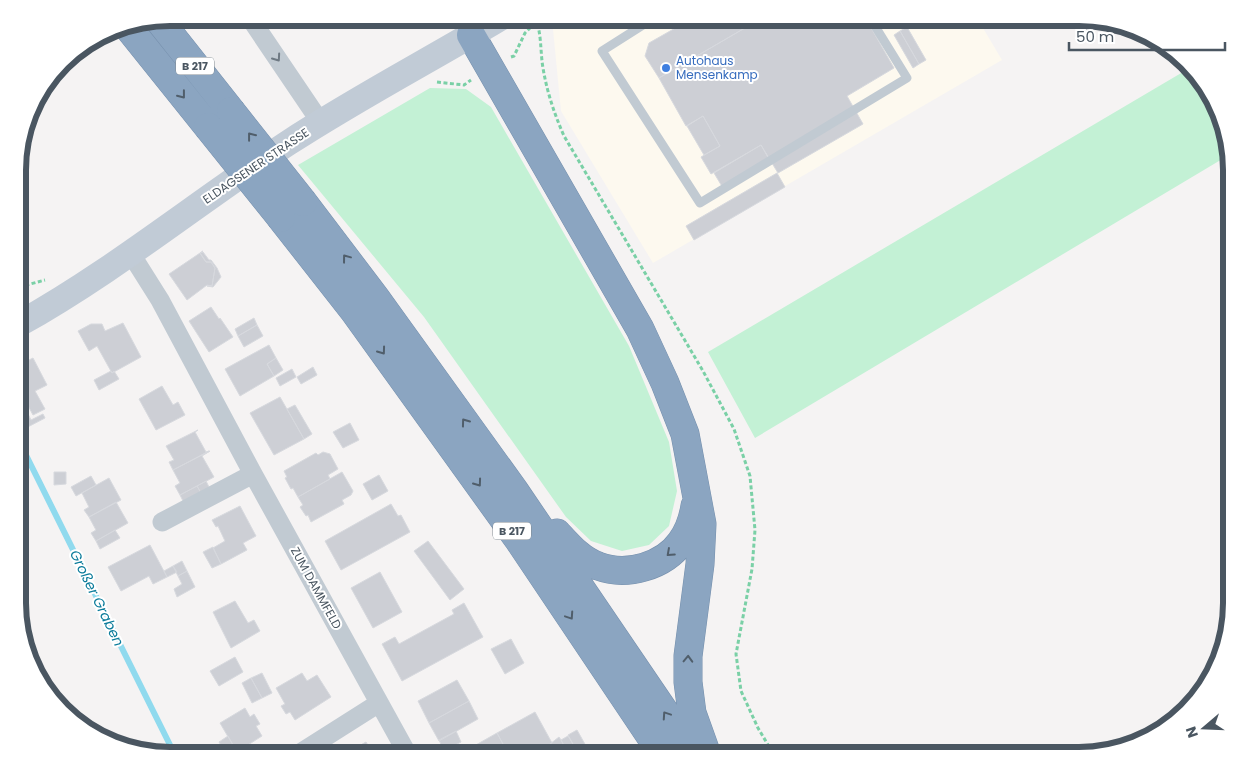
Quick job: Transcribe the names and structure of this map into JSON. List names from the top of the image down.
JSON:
{
  "streets": {
    "highway": ["B 217"],
    "main road": ["ELDAGSENER STRASSE"],
    "street": ["ZUM DAMMFELD"]
  },
  "crossings": [
    ["ELDAGSENER STRASSE", "ZUM DAMMFELD"]
  ],
  "water": ["Großer Graben"],
  "places": ["Autohaus Mensenkamp"],
  "scale_bar": "50 m",
  "north": "left"
}
